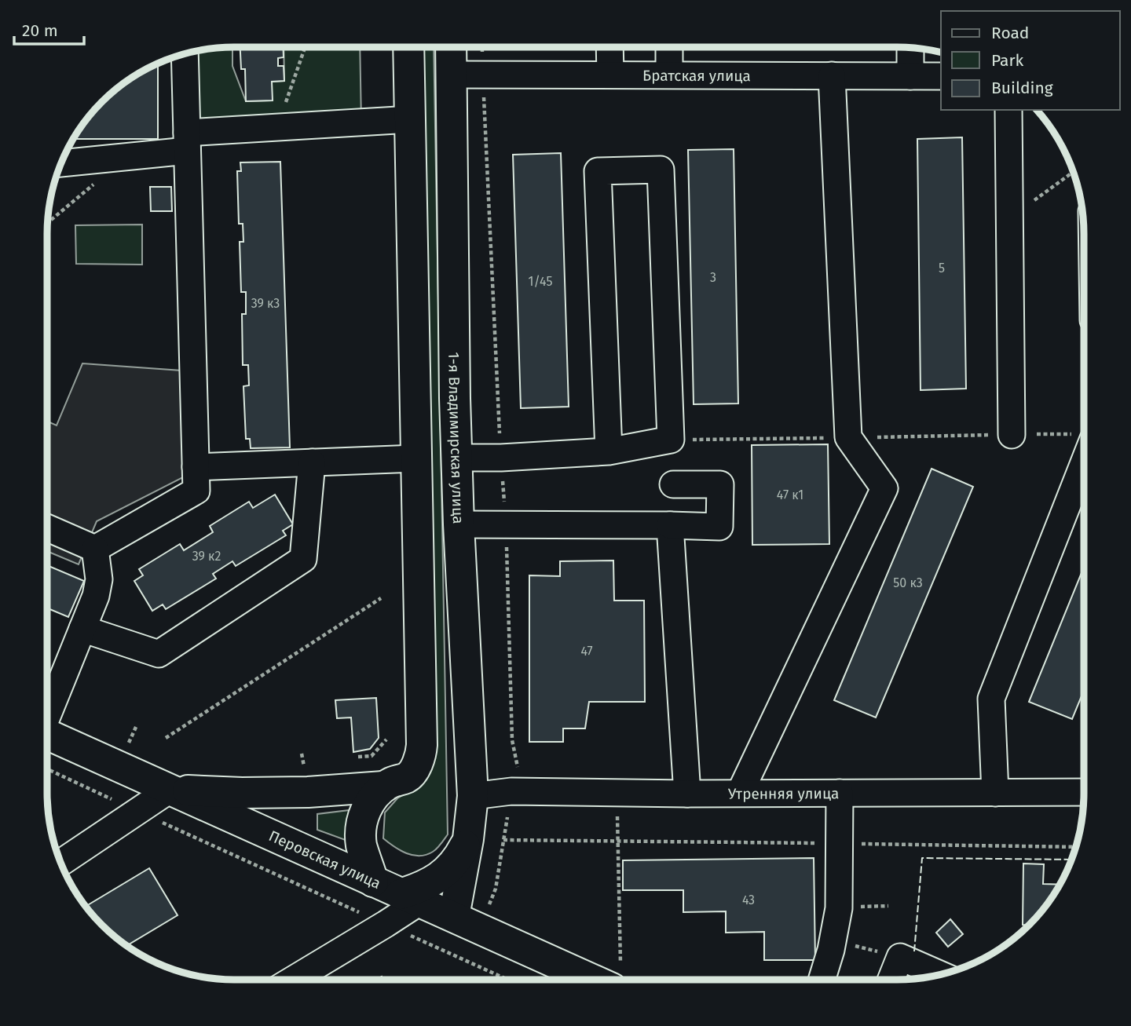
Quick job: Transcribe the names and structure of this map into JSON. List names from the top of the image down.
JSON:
{
  "streets": {
    "main road": ["1-я Владимирская улица", "Перовская улица"],
    "street": ["Братская улица", "Утренняя улица"]
  },
  "crossings": [
    ["Братская улица", "1-я Владимирская улица"],
    ["1-я Владимирская улица", "Утренняя улица"],
    ["1-я Владимирская улица", "Перовская улица"]
  ],
  "house_numbers": [
    "5",
    "3",
    "1/45",
    "39 к3",
    "47 к1",
    "39 к2",
    "50 к3",
    "47",
    "43"
  ],
  "legend": ["Road", "Park", "Building"],
  "scale_bar": "20 m"
}
